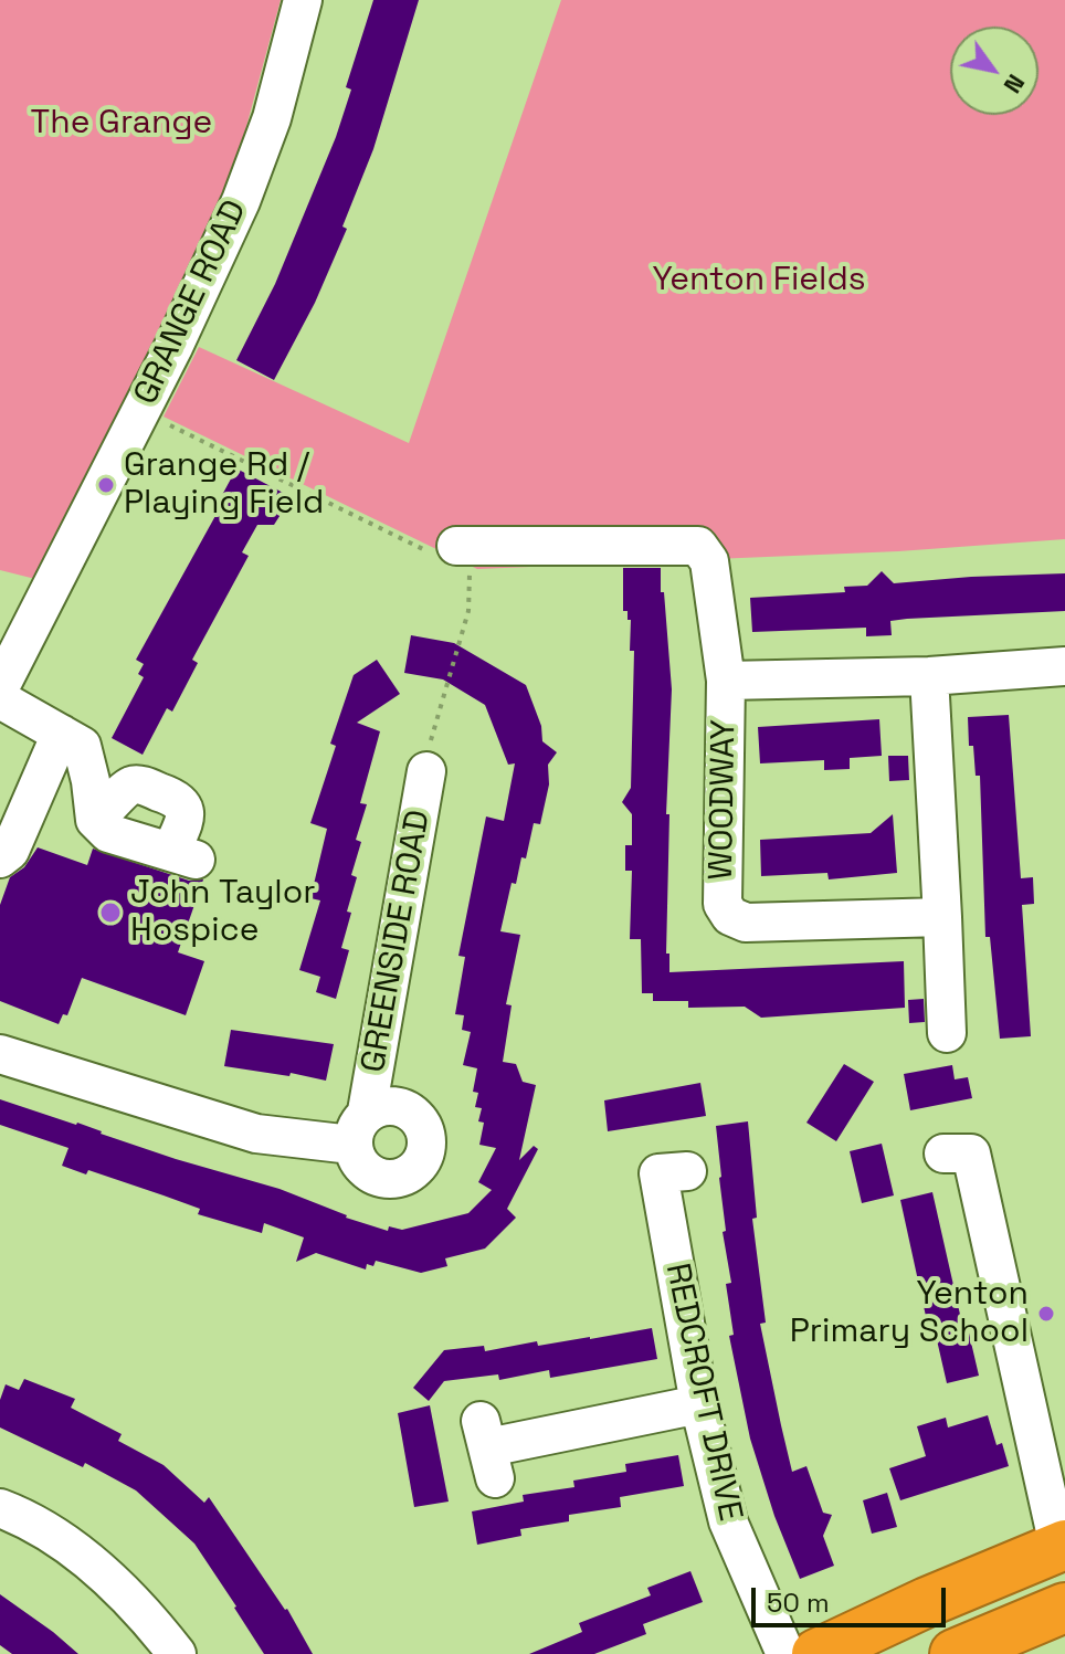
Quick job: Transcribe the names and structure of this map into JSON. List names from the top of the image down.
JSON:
{
  "streets": {
    "street": [
      "GRANGE ROAD",
      "WOODWAY",
      "GREENSIDE ROAD",
      "REDCROFT DRIVE"
    ]
  },
  "parks": ["The Grange", "Yenton Fields"],
  "places": ["Grange Rd / Playing Field", "John Taylor Hospice", "Yenton Primary School"],
  "scale_bar": "50 m",
  "north": "bottom right"
}
